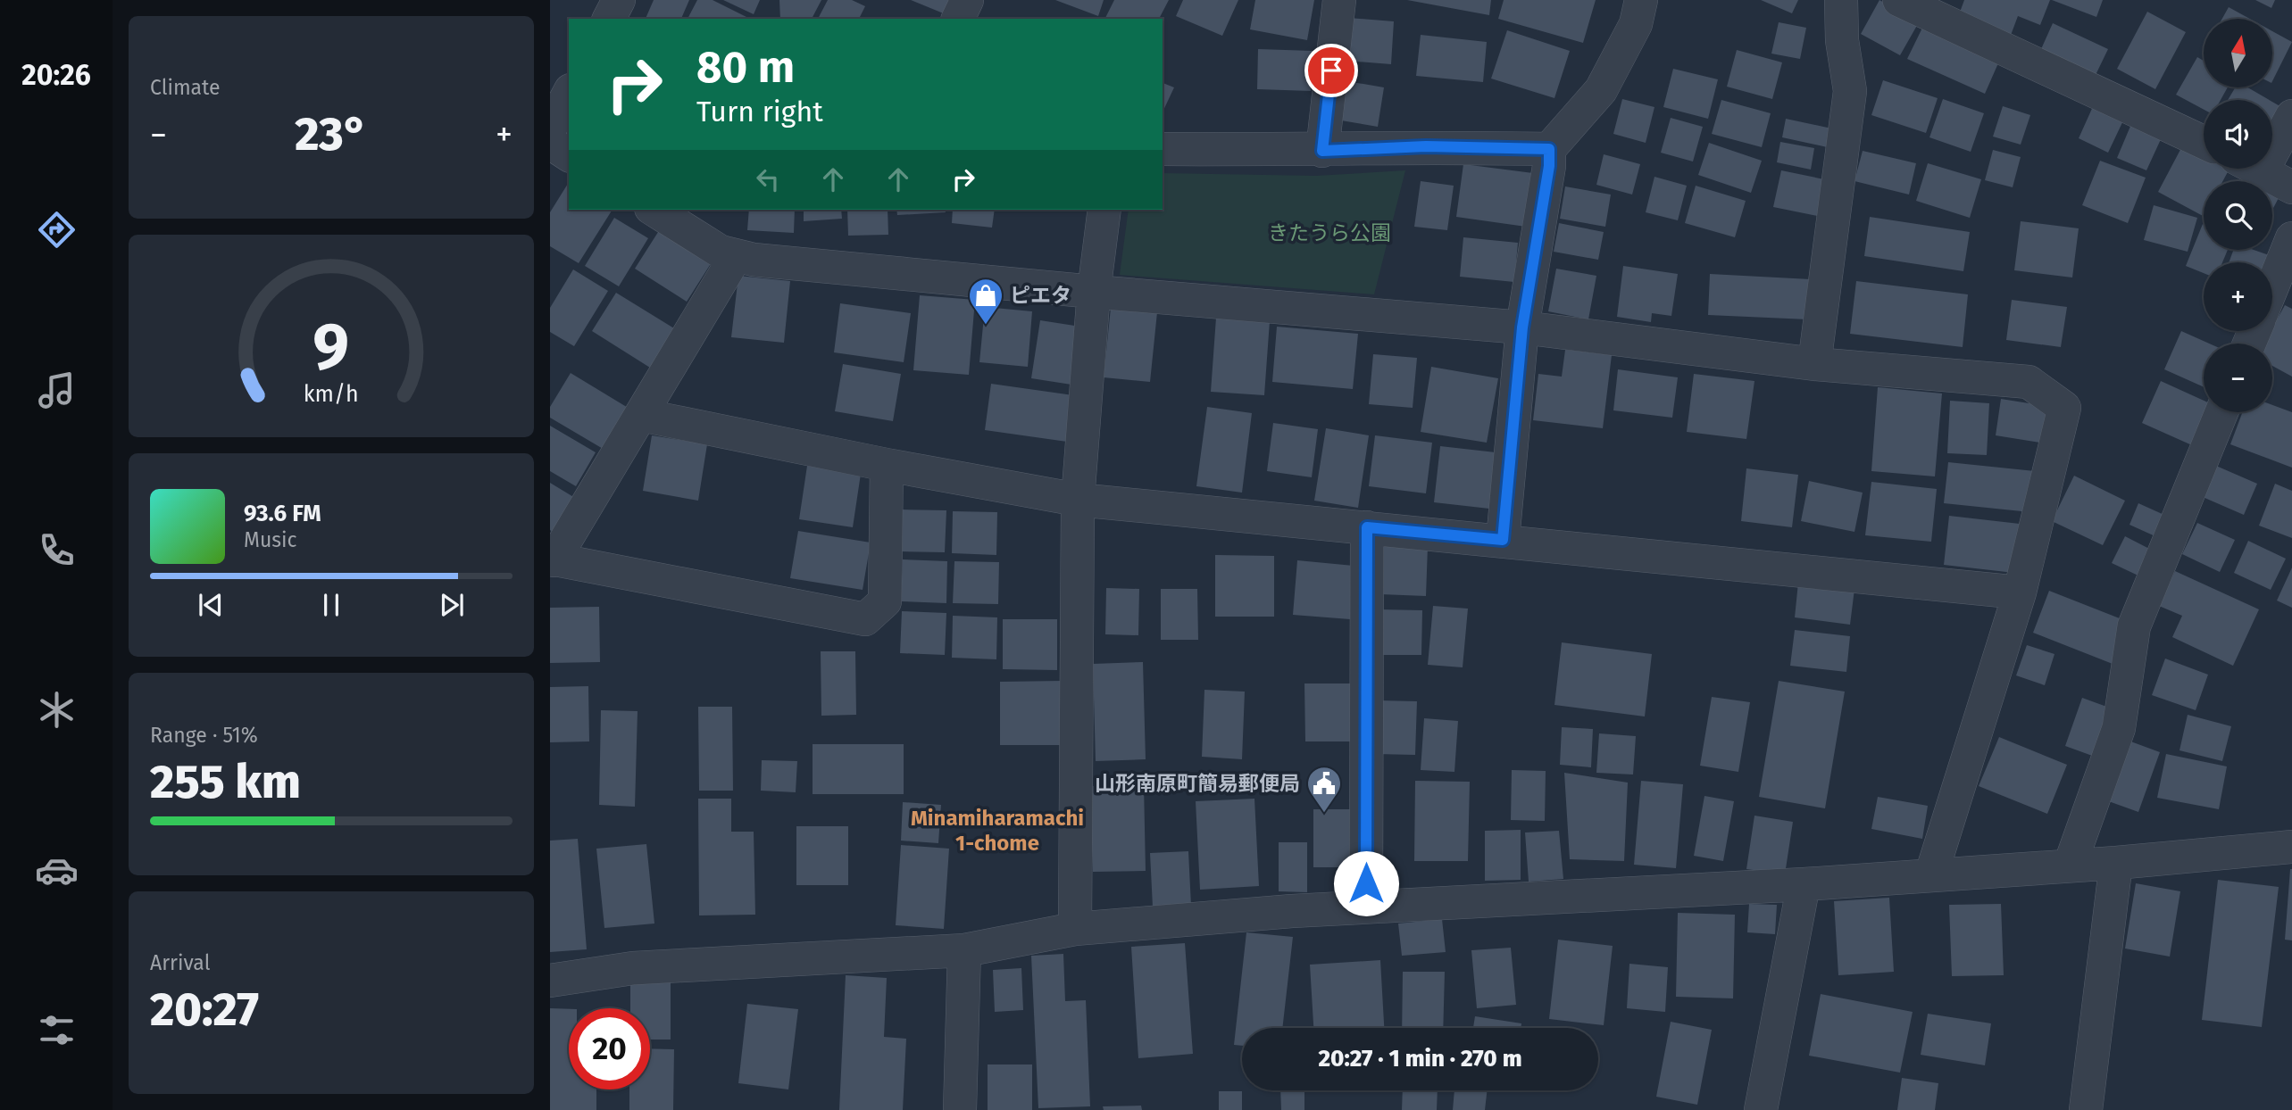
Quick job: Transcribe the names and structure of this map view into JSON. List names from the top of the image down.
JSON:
{
  "districts": ["Minamiharamachi 1-chome"],
  "parks": ["きたうら公園"],
  "places": {
    "shop": ["ピエタ"],
    "public building": ["山形南原町簡易郵便局"]
  },
  "north": "top",
  "page": {
    "tabs": "20:26",
    "tile": [
      "Climate",
      ["Range · 51%", "255 km"],
      ["Arrival", "20:27"]
    ],
    "map_buttons": ["+", "−"],
    "turn": ["80 m", "Turn right"],
    "heat": ["−", "23°", "+"],
    "song": ["93.6 FM", "Music"],
    "limit": "20",
    "trip": "20:27 · 1 min · 270 m",
    "gauge": ["9", "km/h"]
  }
}
